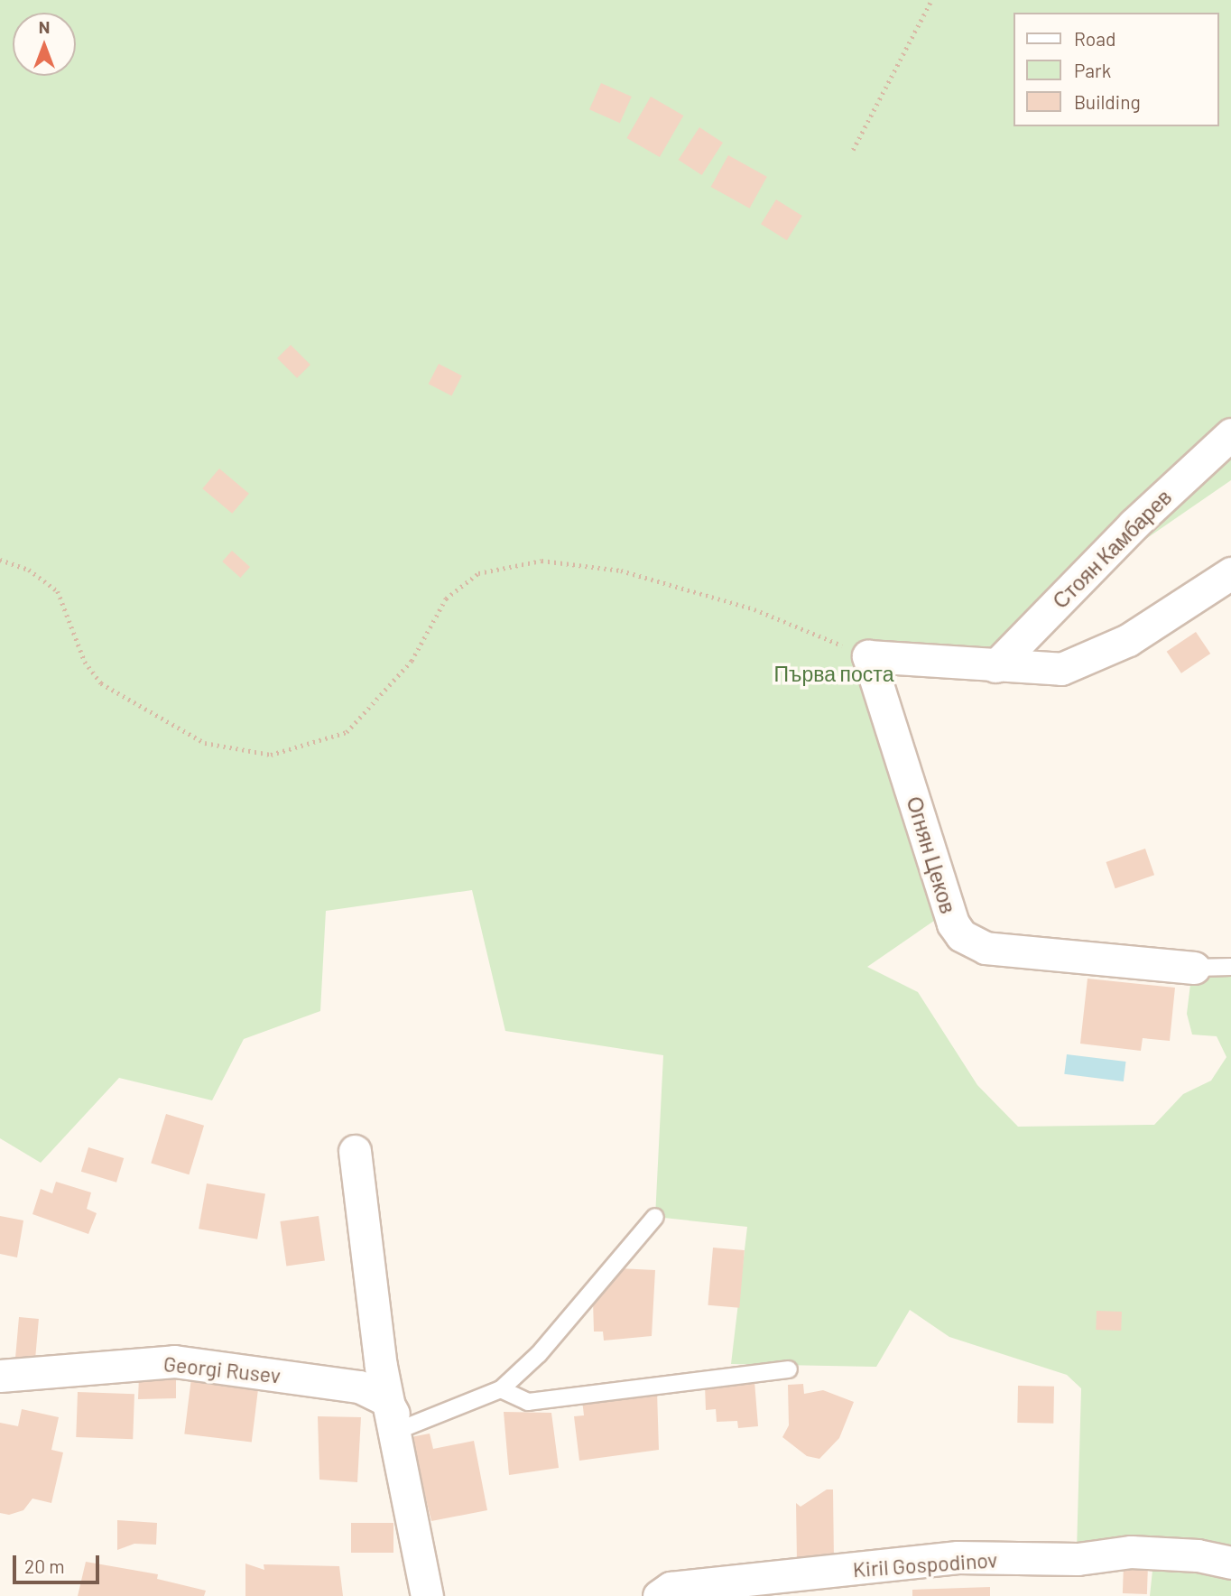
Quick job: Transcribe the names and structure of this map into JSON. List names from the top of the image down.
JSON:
{
  "streets": {
    "street": [
      "Стоян Камбарев",
      "Огнян Цеков",
      "Georgi Rusev",
      "Kiril Gospodinov"
    ]
  },
  "parks": ["Първа поста"],
  "legend": ["Road", "Park", "Building"],
  "scale_bar": "20 m",
  "north": "top"
}
